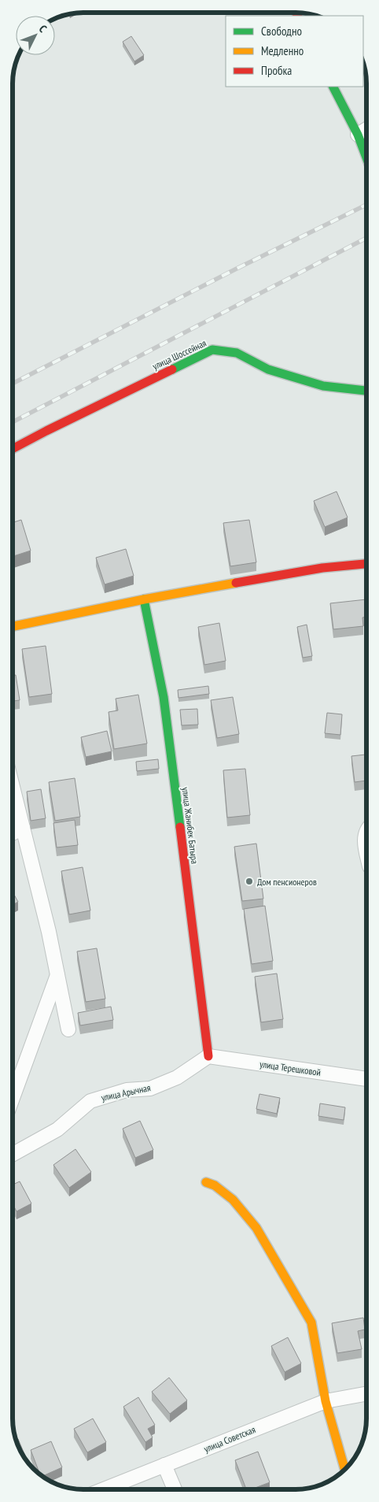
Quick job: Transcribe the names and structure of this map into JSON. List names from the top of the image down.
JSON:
{
  "streets": {
    "street": [
      "улица Шоссейная",
      "улица Жанибек Батыра",
      "улица Терешковой",
      "улица Арычная",
      "улица Советская"
    ]
  },
  "crossings": [
    ["улица Жанибек Батыра", "улица Терешковой"],
    ["улица Жанибек Батыра", "улица Арычная"],
    ["улица Терешковой", "улица Арычная"]
  ],
  "places": ["Дом пенсионеров"],
  "legend": ["Свободно", "Медленно", "Пробка"],
  "north": "top right"
}
